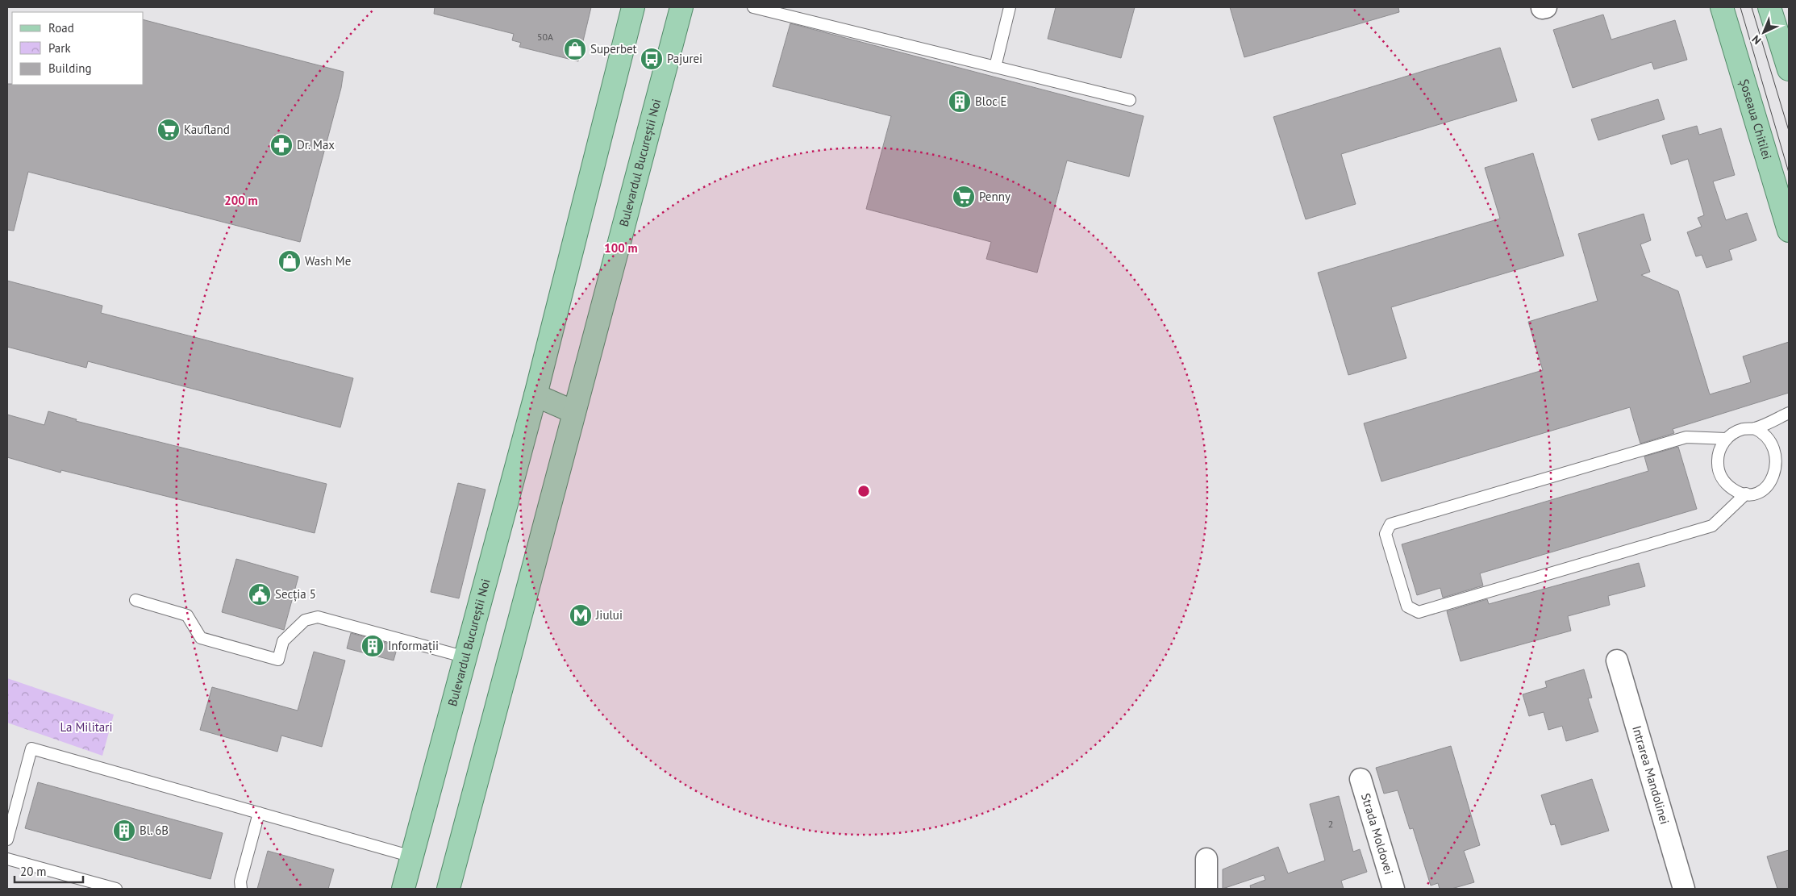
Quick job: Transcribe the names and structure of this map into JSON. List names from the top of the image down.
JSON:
{
  "streets": {
    "main road": ["Șoseaua Chitilei", "Bulevardul Bucureștii Noi"],
    "street": ["Intrarea Mandolinei", "Strada Moldovei"]
  },
  "parks": ["La Militari"],
  "places": {
    "shop": ["Superbet", "Wash Me"],
    "bus stop": ["Pajurei"],
    "building": ["Bloc E", "Informații", "Bl. 6B"],
    "supermarket": ["Kaufland", "Penny"],
    "pharmacy": ["Dr. Max"],
    "public building": ["Secția 5"],
    "metro station": ["Jiului"]
  },
  "house_numbers": ["50A", "2"],
  "legend": ["Road", "Park", "Building"],
  "scale_bar": "20 m",
  "north": "bottom left",
  "rings": ["200 m", "100 m"]
}
